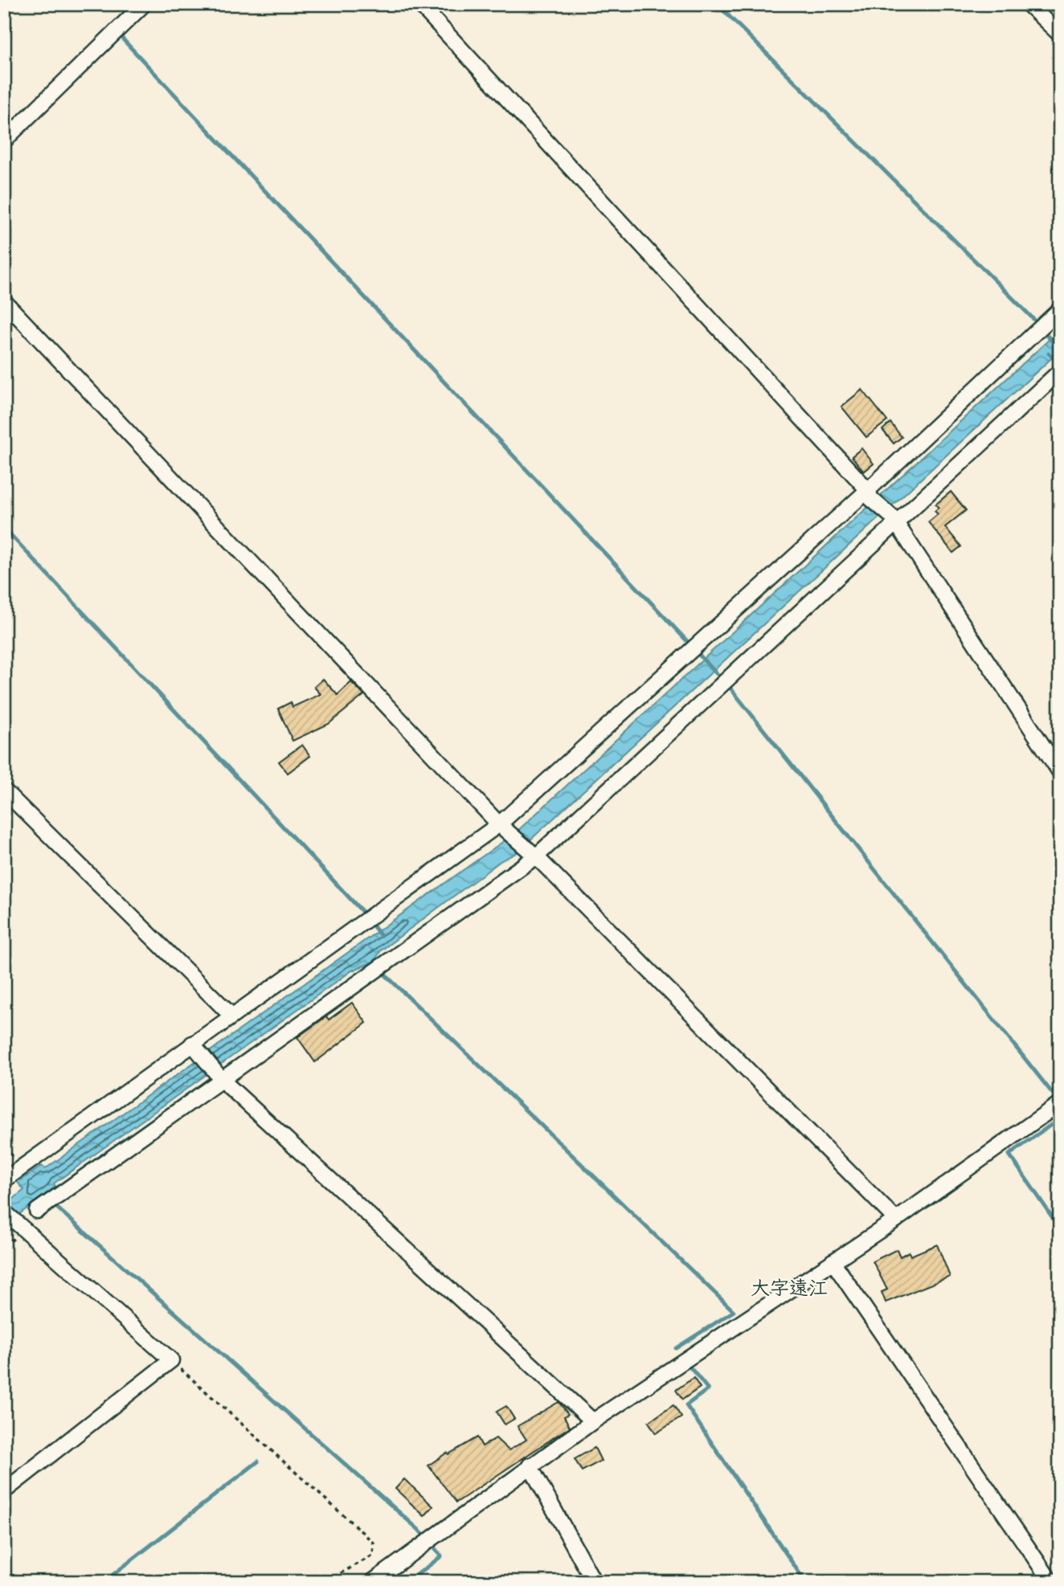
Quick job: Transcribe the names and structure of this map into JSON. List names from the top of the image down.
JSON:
{
  "districts": ["大字遠江"]
}
